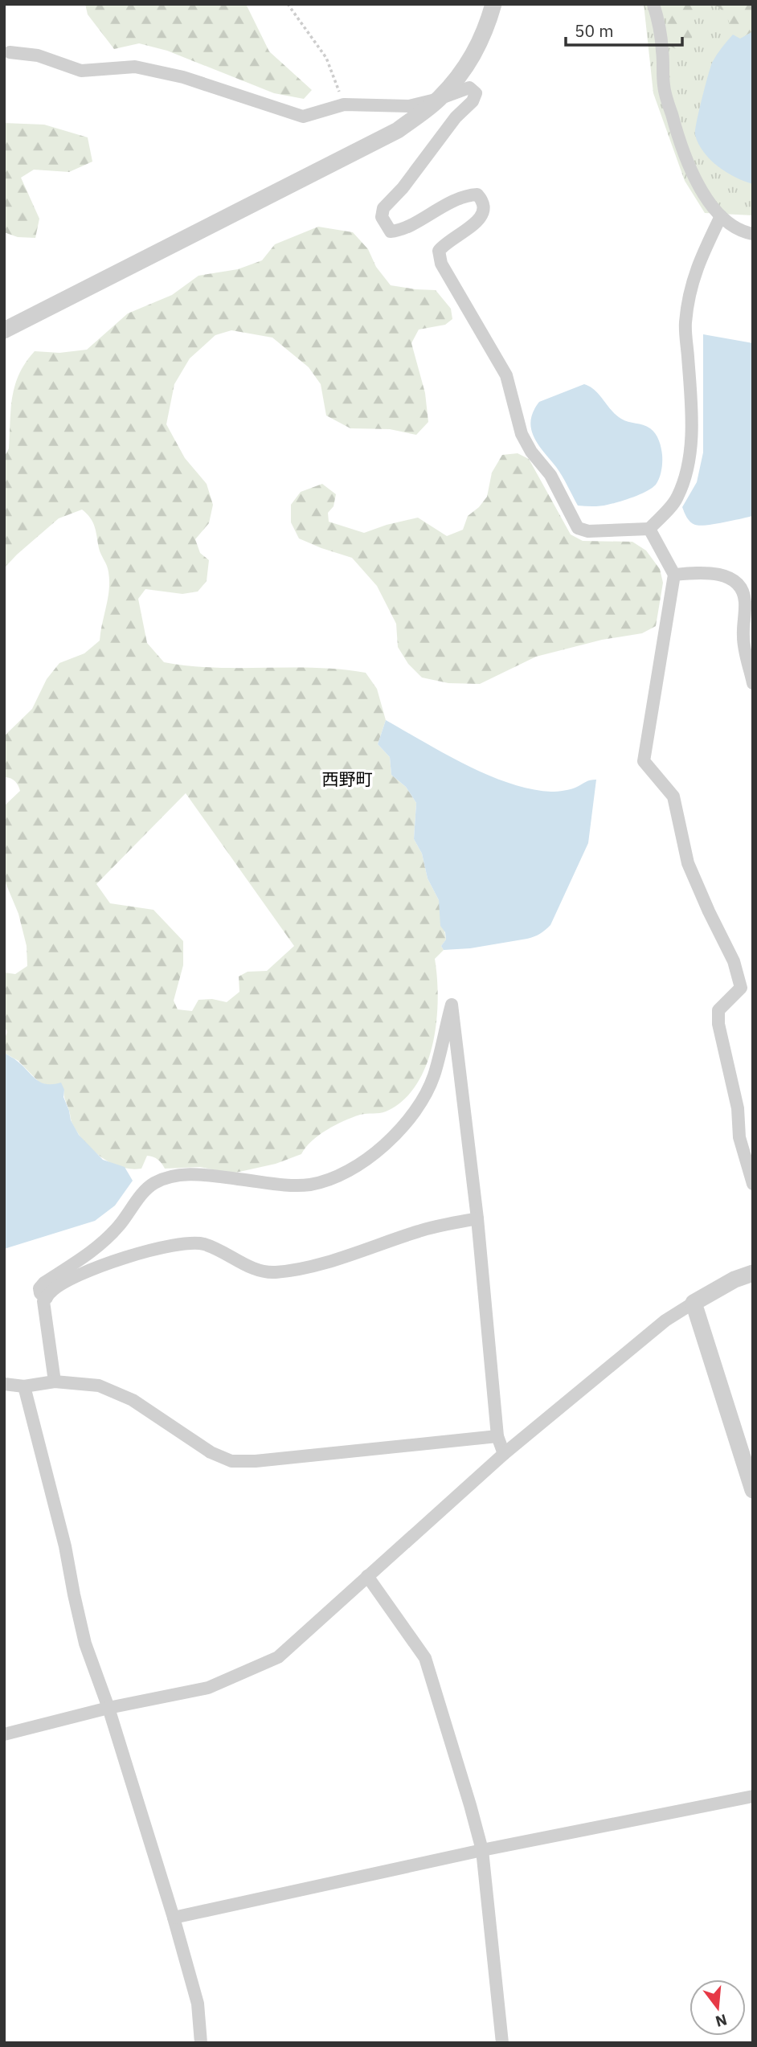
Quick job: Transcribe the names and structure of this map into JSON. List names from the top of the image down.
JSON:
{
  "districts": ["西野町"],
  "scale_bar": "50 m",
  "north": "bottom"
}
